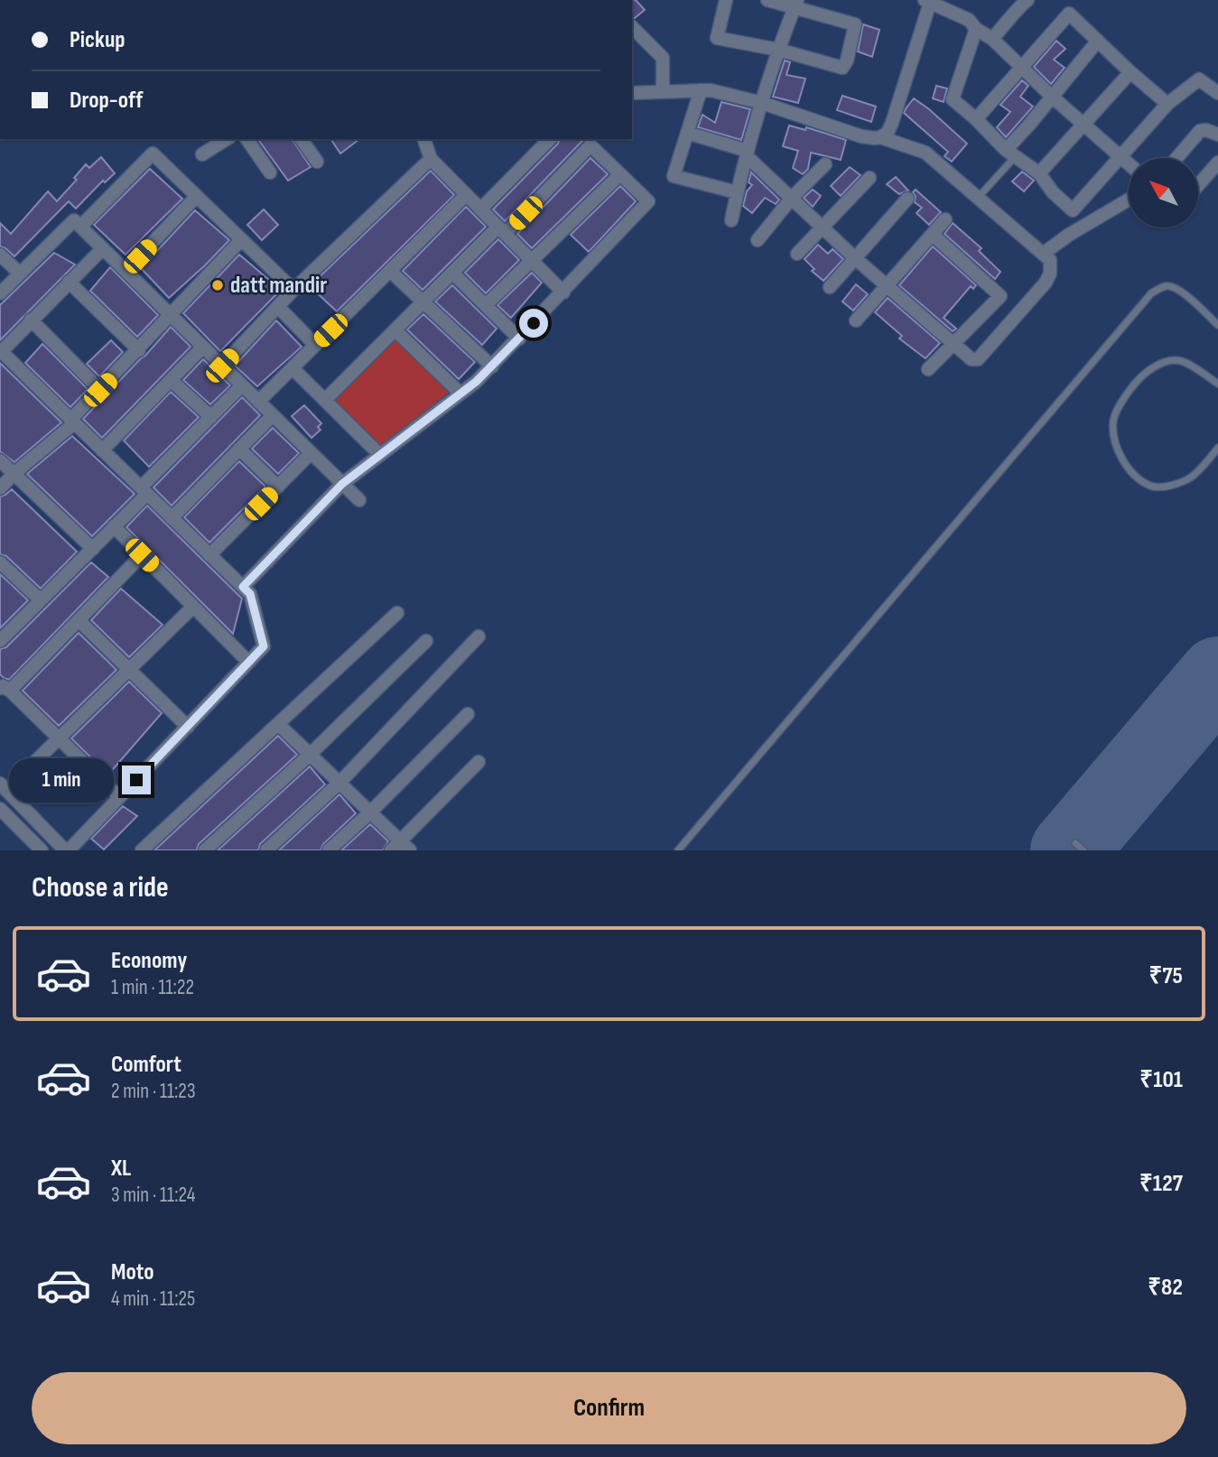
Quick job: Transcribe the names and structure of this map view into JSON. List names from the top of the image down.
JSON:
{
  "places": ["datt mandir"],
  "north": "top left",
  "page": {
    "banner": ["Pickup", "Drop-off"],
    "bubble": "1 min",
    "heading": "Choose a ride",
    "list": [
      {
        "name": "Economy",
        "note": "1 min · 11:22",
        "value": "₹75"
      },
      {
        "name": "Comfort",
        "note": "2 min · 11:23",
        "value": "₹101"
      },
      {
        "name": "XL",
        "note": "3 min · 11:24",
        "value": "₹127"
      },
      {
        "name": "Moto",
        "note": "4 min · 11:25",
        "value": "₹82"
      }
    ],
    "buttons": "Confirm"
  }
}
